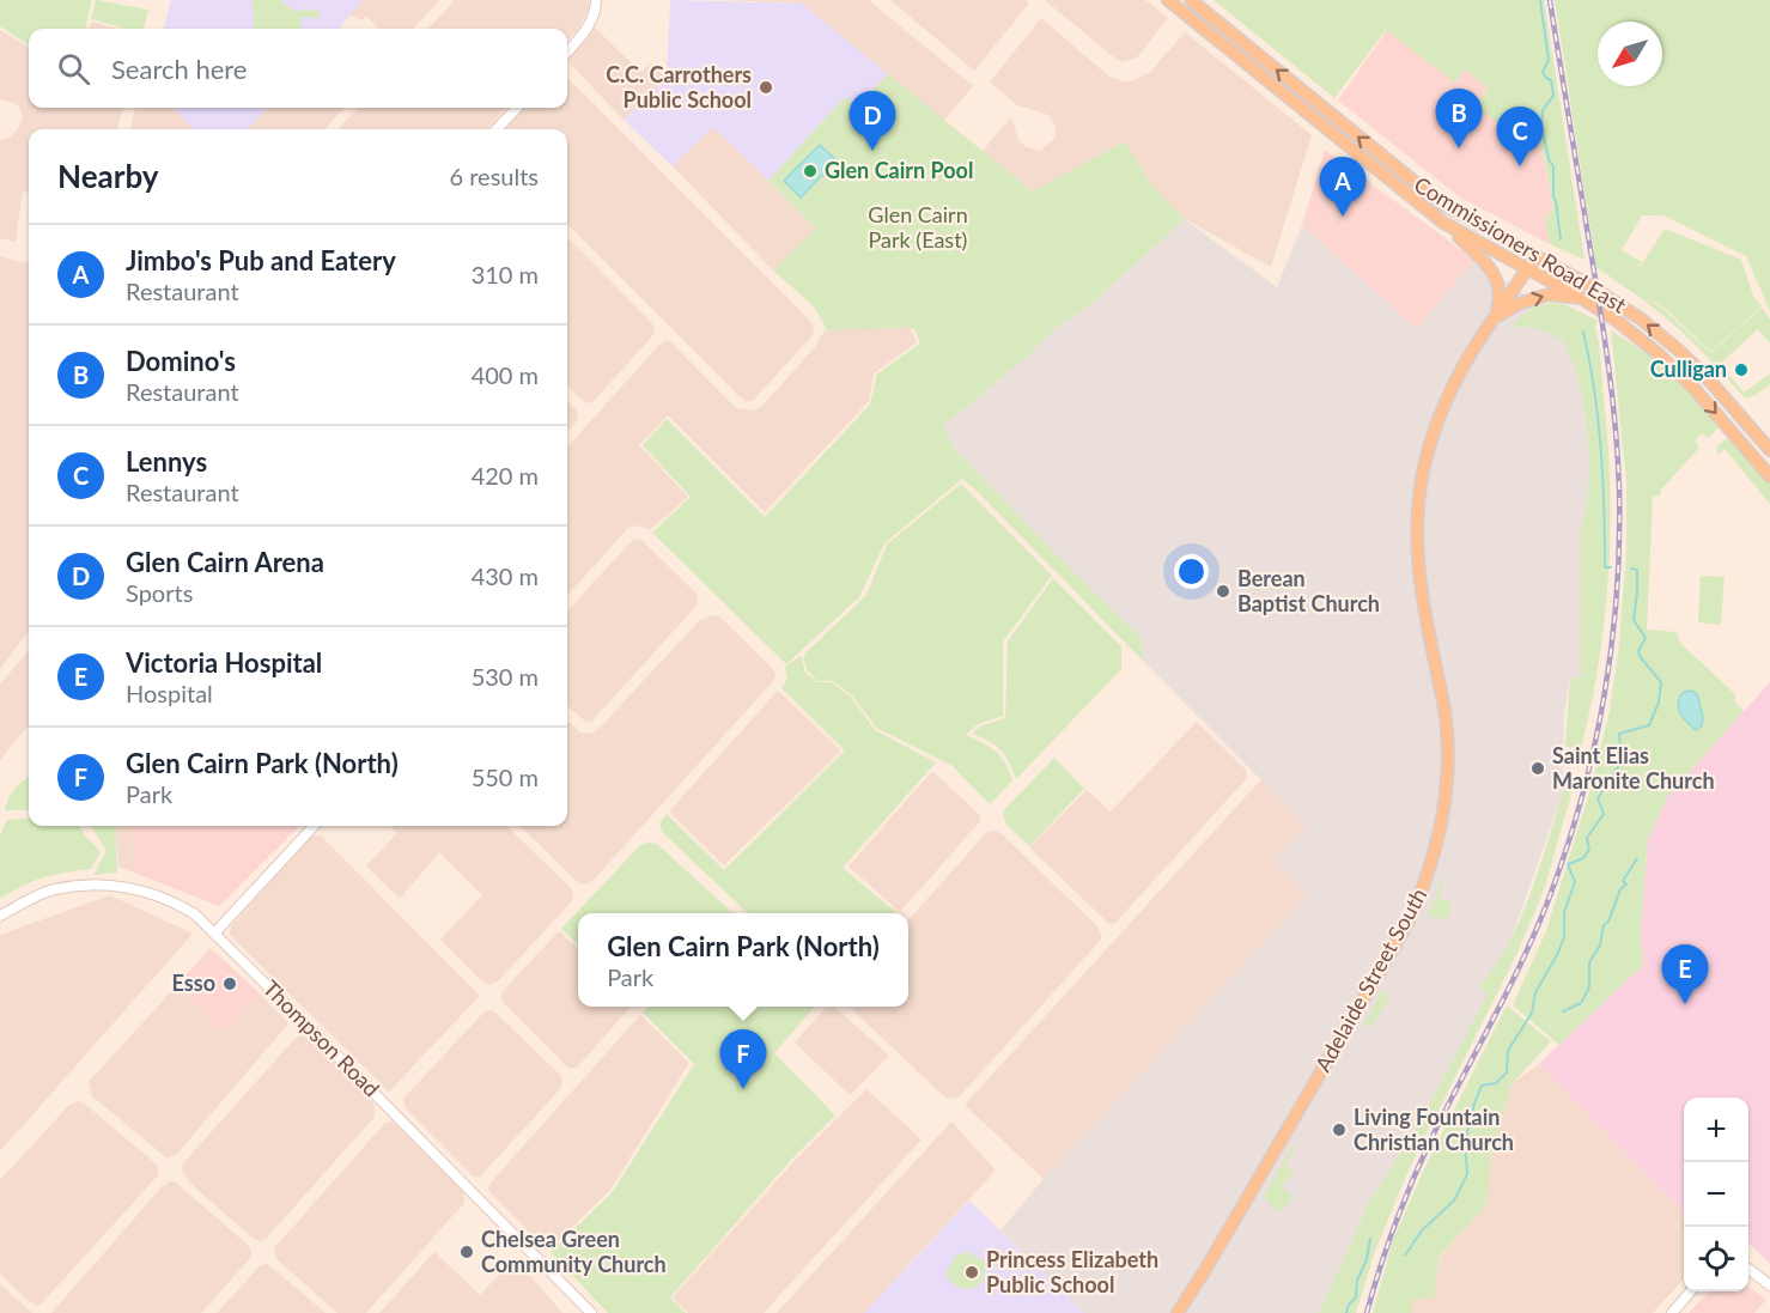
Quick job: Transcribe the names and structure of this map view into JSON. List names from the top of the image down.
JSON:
{
  "streets": {
    "main road": ["Commissioners Road East", "Adelaide Street South"],
    "street": ["Thompson Road"]
  },
  "crossings": [
    ["Commissioners Road East", "Adelaide Street South"]
  ],
  "parks": ["Glen Cairn Park (East)"],
  "places": [
    "C.C. Carrothers Public School",
    "Glen Cairn Pool",
    "Culligan",
    "Berean Baptist Church",
    "Saint Elias Maronite Church",
    "Esso",
    "Living Fountain Christian Church",
    "Chelsea Green Community Church",
    "Princess Elizabeth Public School"
  ],
  "north": "bottom left",
  "page": {
    "search": "Search here",
    "pins": [
      "B",
      "D",
      "C",
      "A",
      "E",
      "F"
    ],
    "heading": ["Nearby", "6 results"],
    "list": [
      {
        "mark": "A",
        "name": "Jimbo's Pub and Eatery",
        "note": "Restaurant",
        "value": "310 m"
      },
      {
        "mark": "B",
        "name": "Domino's",
        "note": "Restaurant",
        "value": "400 m"
      },
      {
        "mark": "C",
        "name": "Lennys",
        "note": "Restaurant",
        "value": "420 m"
      },
      {
        "mark": "D",
        "name": "Glen Cairn Arena",
        "note": "Sports",
        "value": "430 m"
      },
      {
        "mark": "E",
        "name": "Victoria Hospital",
        "note": "Hospital",
        "value": "530 m"
      },
      {
        "mark": "F",
        "name": "Glen Cairn Park (North)",
        "note": "Park",
        "value": "550 m"
      }
    ],
    "popup": ["Glen Cairn Park (North)", "Park"],
    "map_buttons": ["+", "−"]
  }
}
